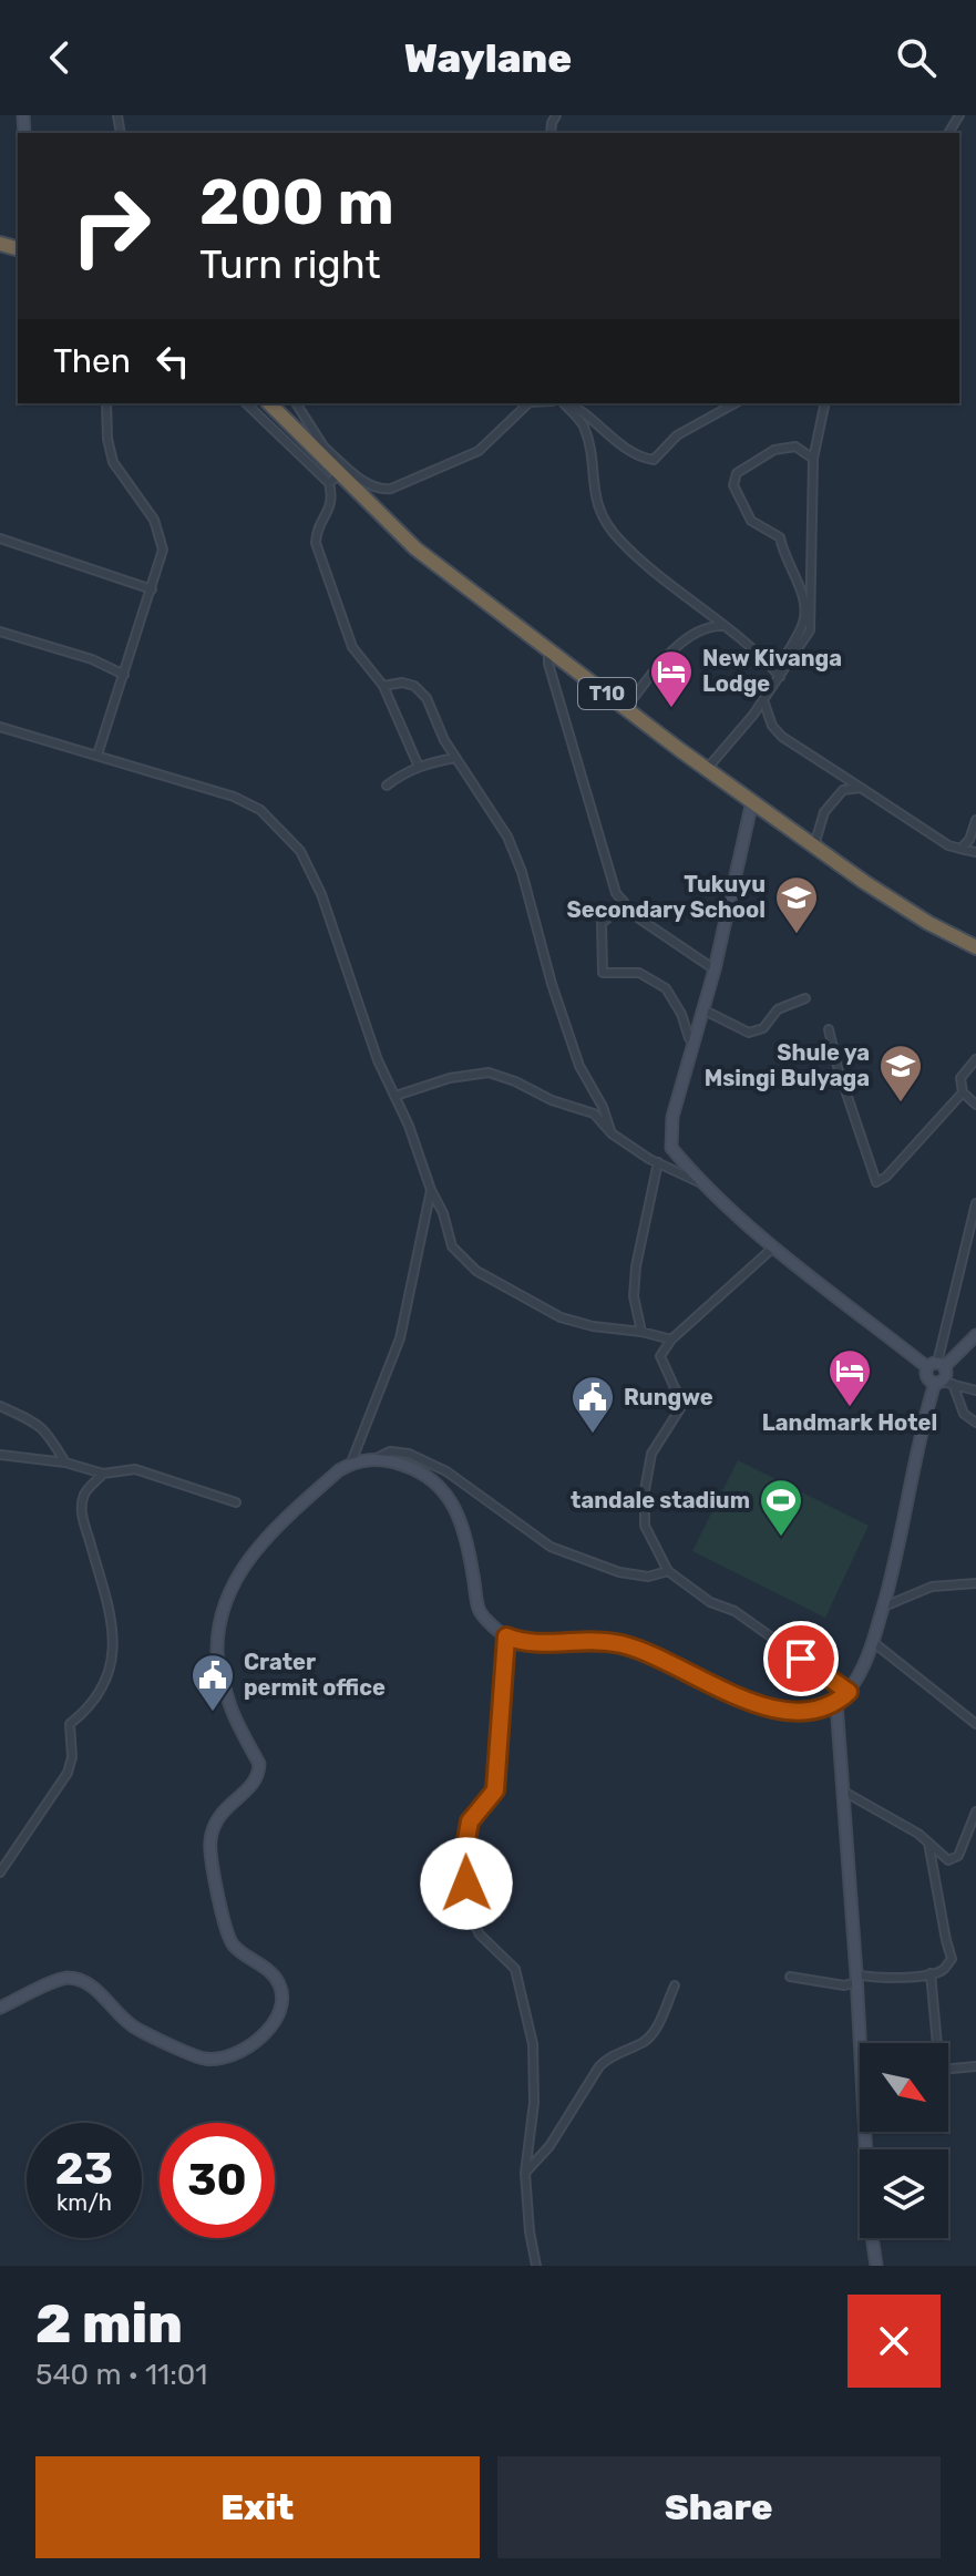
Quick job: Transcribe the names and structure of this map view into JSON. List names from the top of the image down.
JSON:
{
  "streets": {
    "highway": ["T10"]
  },
  "places": {
    "hotel": ["New Kivanga Lodge", "Landmark Hotel"],
    "school or university": ["Tukuyu Secondary School", "Shule ya Msingi Bulyaga"],
    "public building": ["Rungwe", "Crater permit office"],
    "sports": ["tandale stadium"]
  },
  "north": "bottom right",
  "page": {
    "header": "Waylane",
    "turn": ["200 m", "Turn right"],
    "then": "Then",
    "speed": "23 km/h",
    "limit": "30",
    "heading": ["2 min", "540 m · 11:01"],
    "buttons": ["Exit", "Share"]
  }
}
